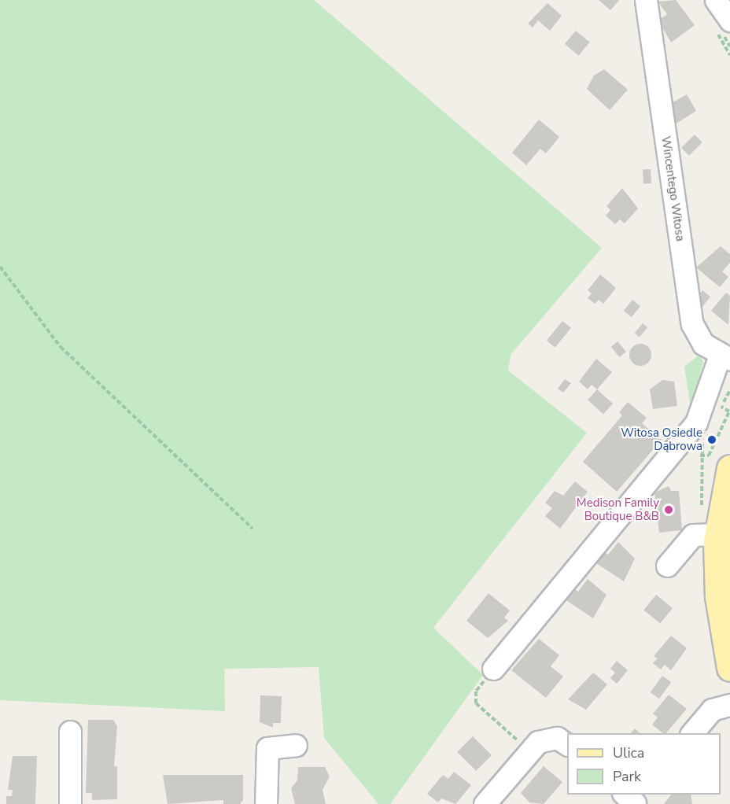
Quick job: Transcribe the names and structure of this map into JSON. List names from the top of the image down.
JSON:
{
  "streets": {
    "street": ["Wincentego Witosa"]
  },
  "places": ["Witosa Osiedle Dąbrowa", "Medison Family Boutique B&B"],
  "legend": ["Ulica", "Park"]
}
